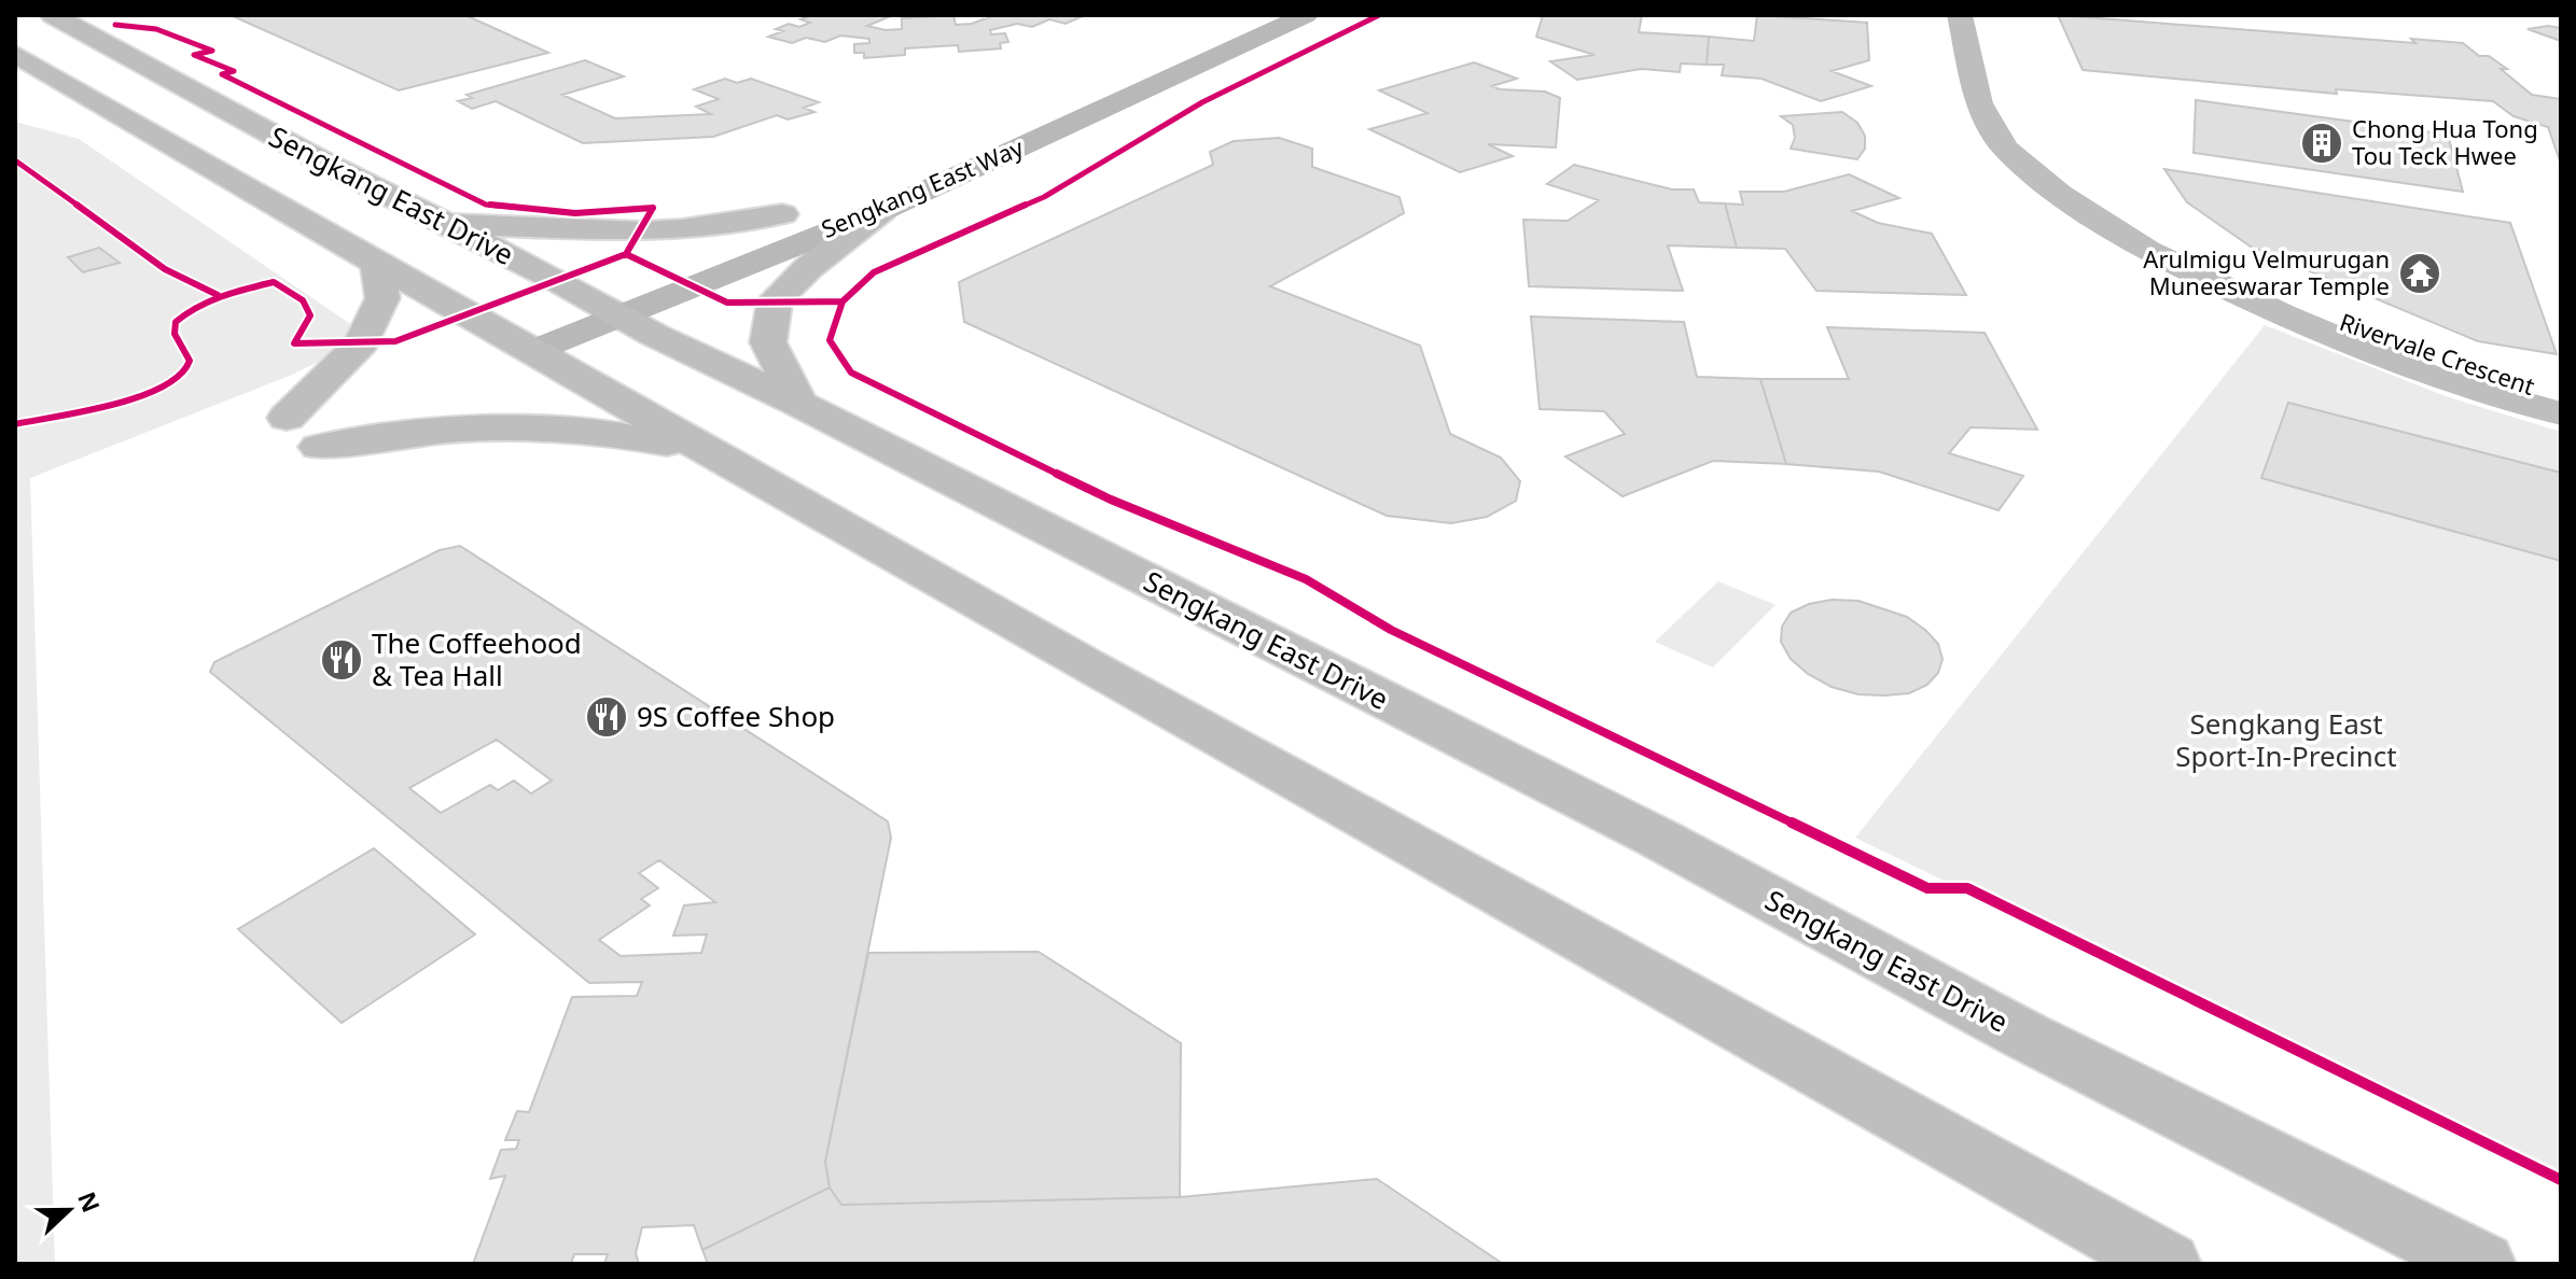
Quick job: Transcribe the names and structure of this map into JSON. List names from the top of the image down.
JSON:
{
  "streets": {
    "main road": ["Sengkang East Way", "Sengkang East Drive", "Rivervale Crescent"]
  },
  "crossings": [
    ["Sengkang East Way", "Sengkang East Drive"]
  ],
  "parks": ["Sengkang East Sport-In-Precinct"],
  "places": {
    "building": ["Chong Hua Tong Tou Teck Hwee"],
    "temple": ["Arulmigu Velmurugan Muneeswarar Temple"],
    "restaurant": ["The Coffeehood & Tea Hall", "9S Coffee Shop"]
  },
  "north": "right"
}
